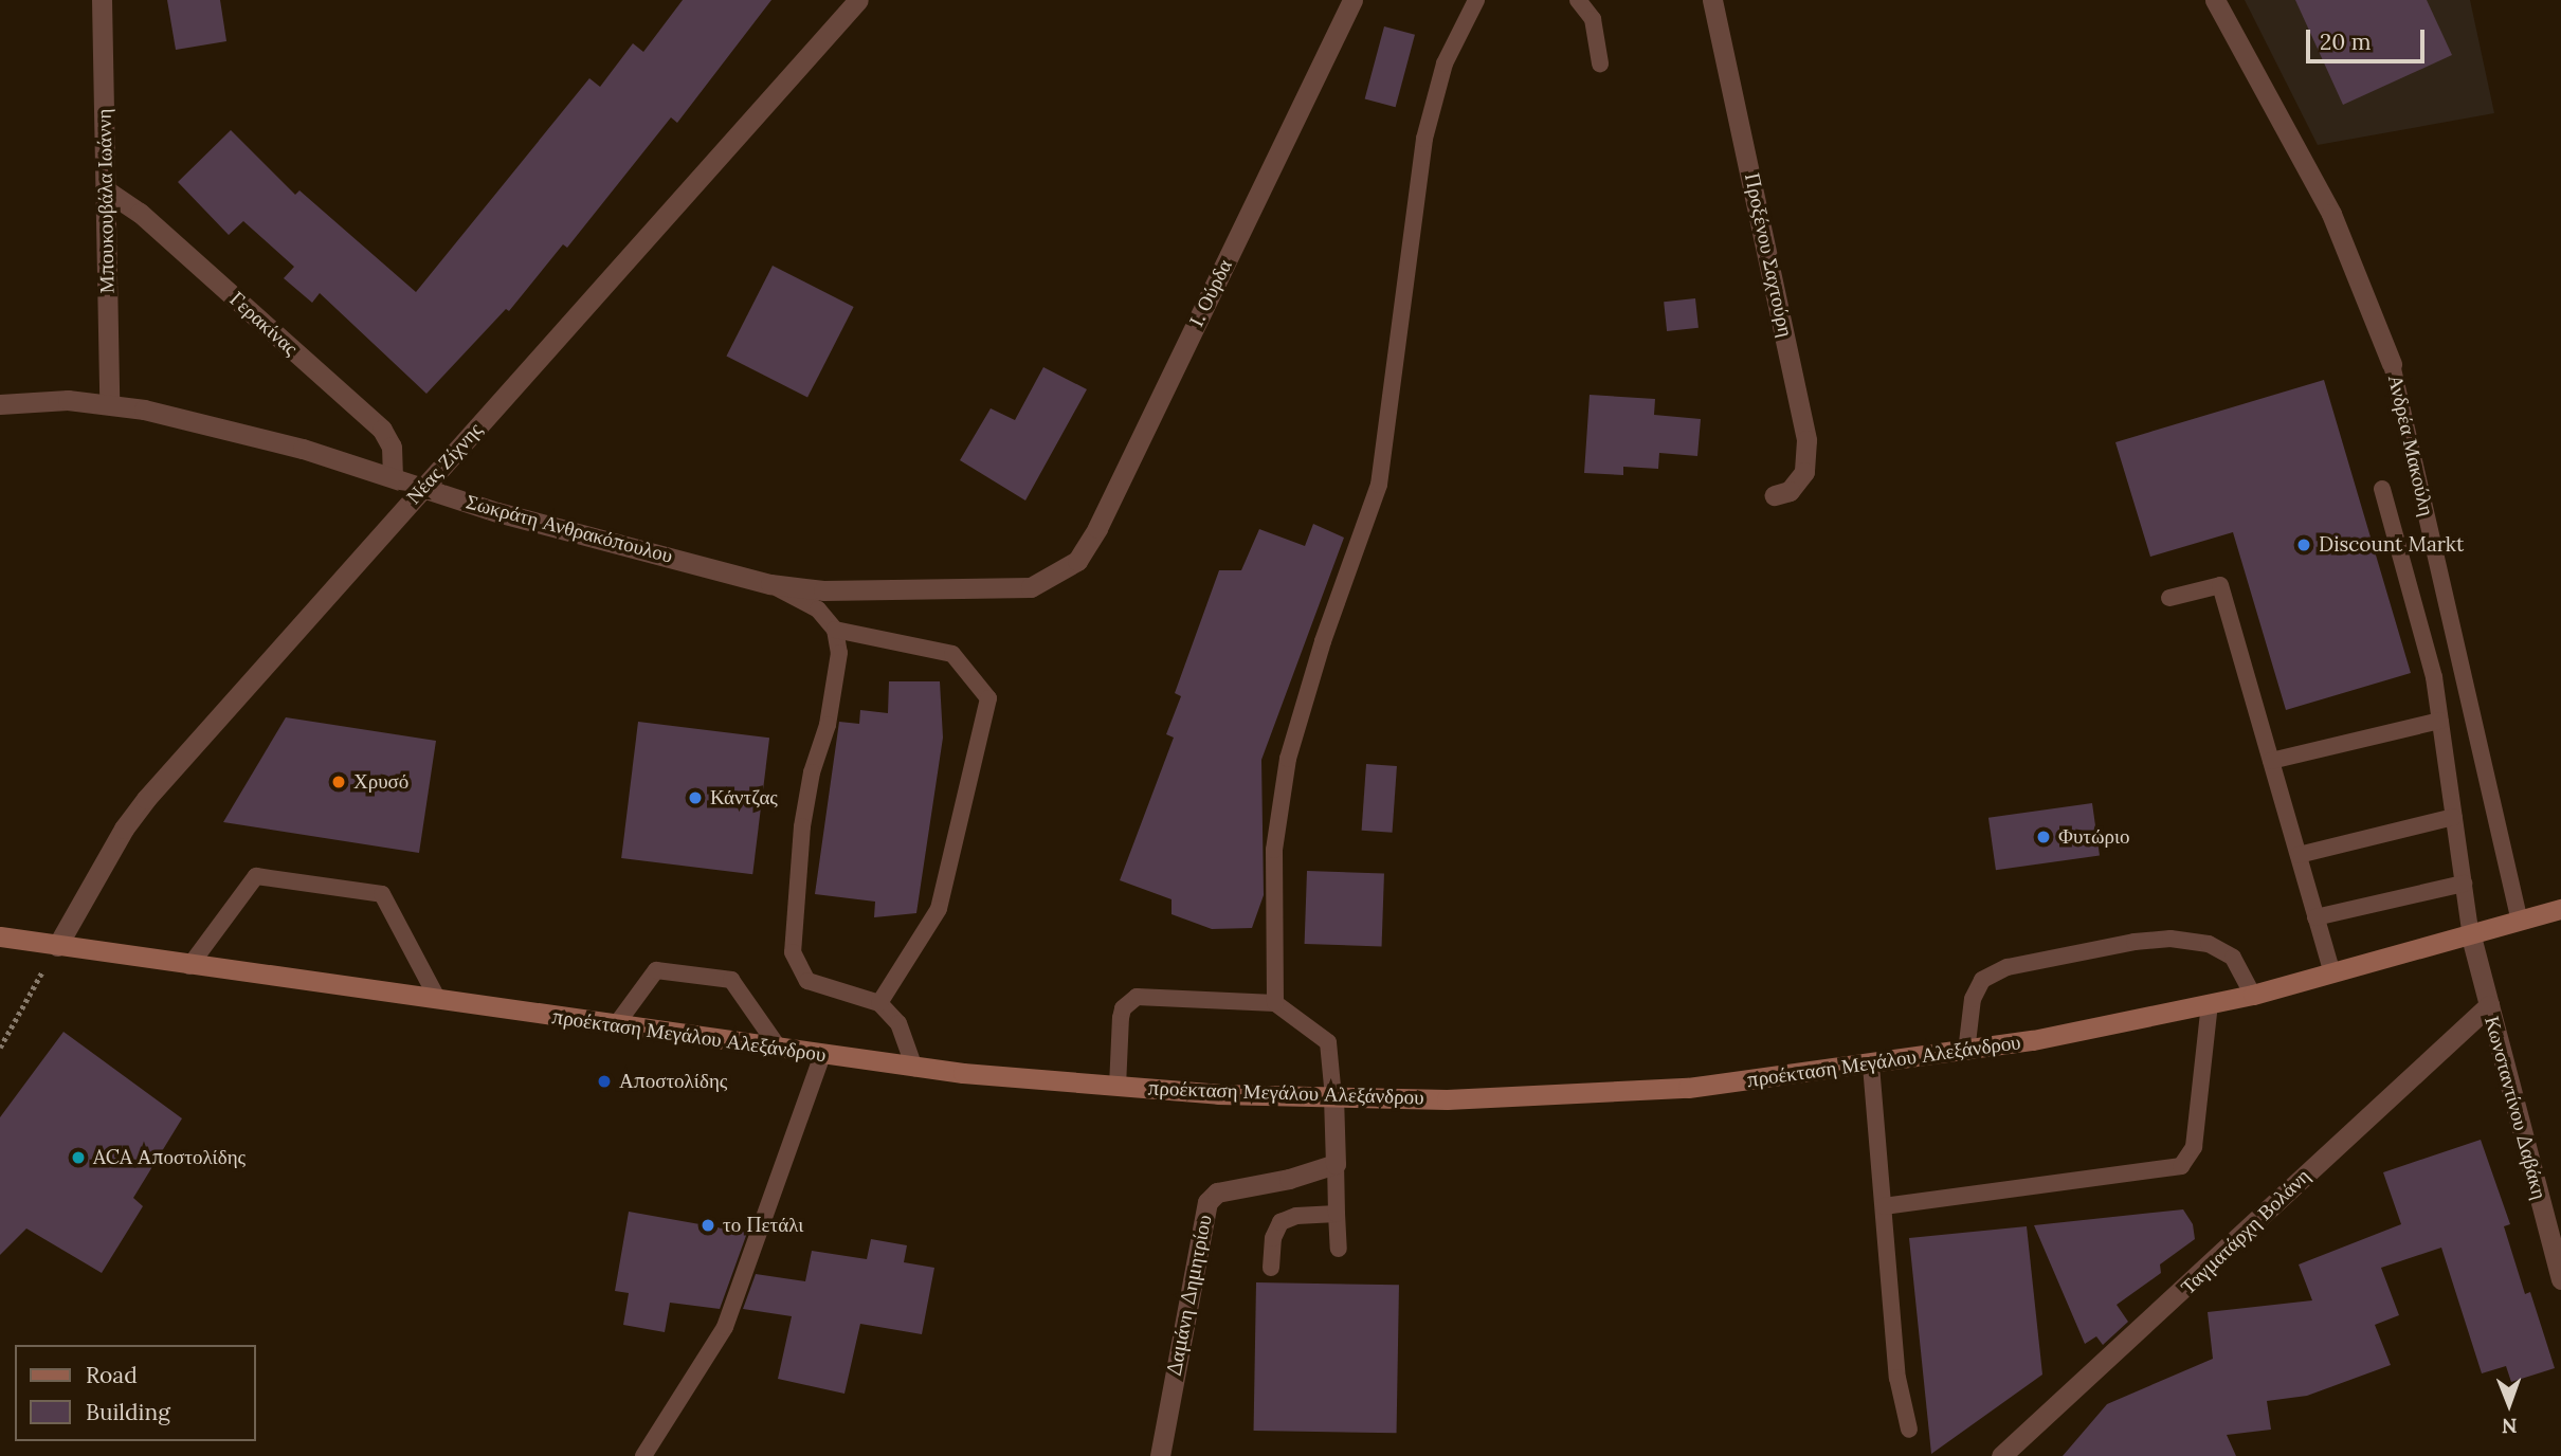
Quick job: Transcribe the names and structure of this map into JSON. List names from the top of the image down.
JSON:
{
  "streets": {
    "main road": ["προέκταση Μεγάλου Αλεξάνδρου"],
    "street": [
      "Μπουκουβάλα Ιωάννη",
      "Προξένου Σαχτούρη",
      "Ι. Ούρδα",
      "Γερακίνας",
      "Ανδρέα Μακούλη",
      "Νέας Ζίχνης",
      "Σωκράτη Ανθρακόπουλου",
      "Κωνσταντίνου Δαβάκη",
      "Ταγματάρχη Βολάνη",
      "Δαμάνη Δημητρίου"
    ]
  },
  "crossings": [
    ["Μπουκουβάλα Ιωάννη", "Γερακίνας"],
    ["Μπουκουβάλα Ιωάννη", "Σωκράτη Ανθρακόπουλου"],
    ["Ι. Ούρδα", "Σωκράτη Ανθρακόπουλου"],
    ["Γερακίνας", "Σωκράτη Ανθρακόπουλου"],
    ["Ανδρέα Μακούλη", "προέκταση Μεγάλου Αλεξάνδρου"],
    ["Νέας Ζίχνης", "Σωκράτη Ανθρακόπουλου"],
    ["Νέας Ζίχνης", "προέκταση Μεγάλου Αλεξάνδρου"],
    ["προέκταση Μεγάλου Αλεξάνδρου", "Κωνσταντίνου Δαβάκη"],
    ["Κωνσταντίνου Δαβάκη", "Ταγματάρχη Βολάνη"]
  ],
  "places": [
    "Discount Markt",
    "Χρυσό",
    "Κάντζας",
    "Φυτώριο",
    "Αποστολίδης",
    "ACA Αποστολίδης",
    "το Πετάλι"
  ],
  "legend": ["Road", "Building"],
  "scale_bar": "20 m",
  "north": "bottom"
}
